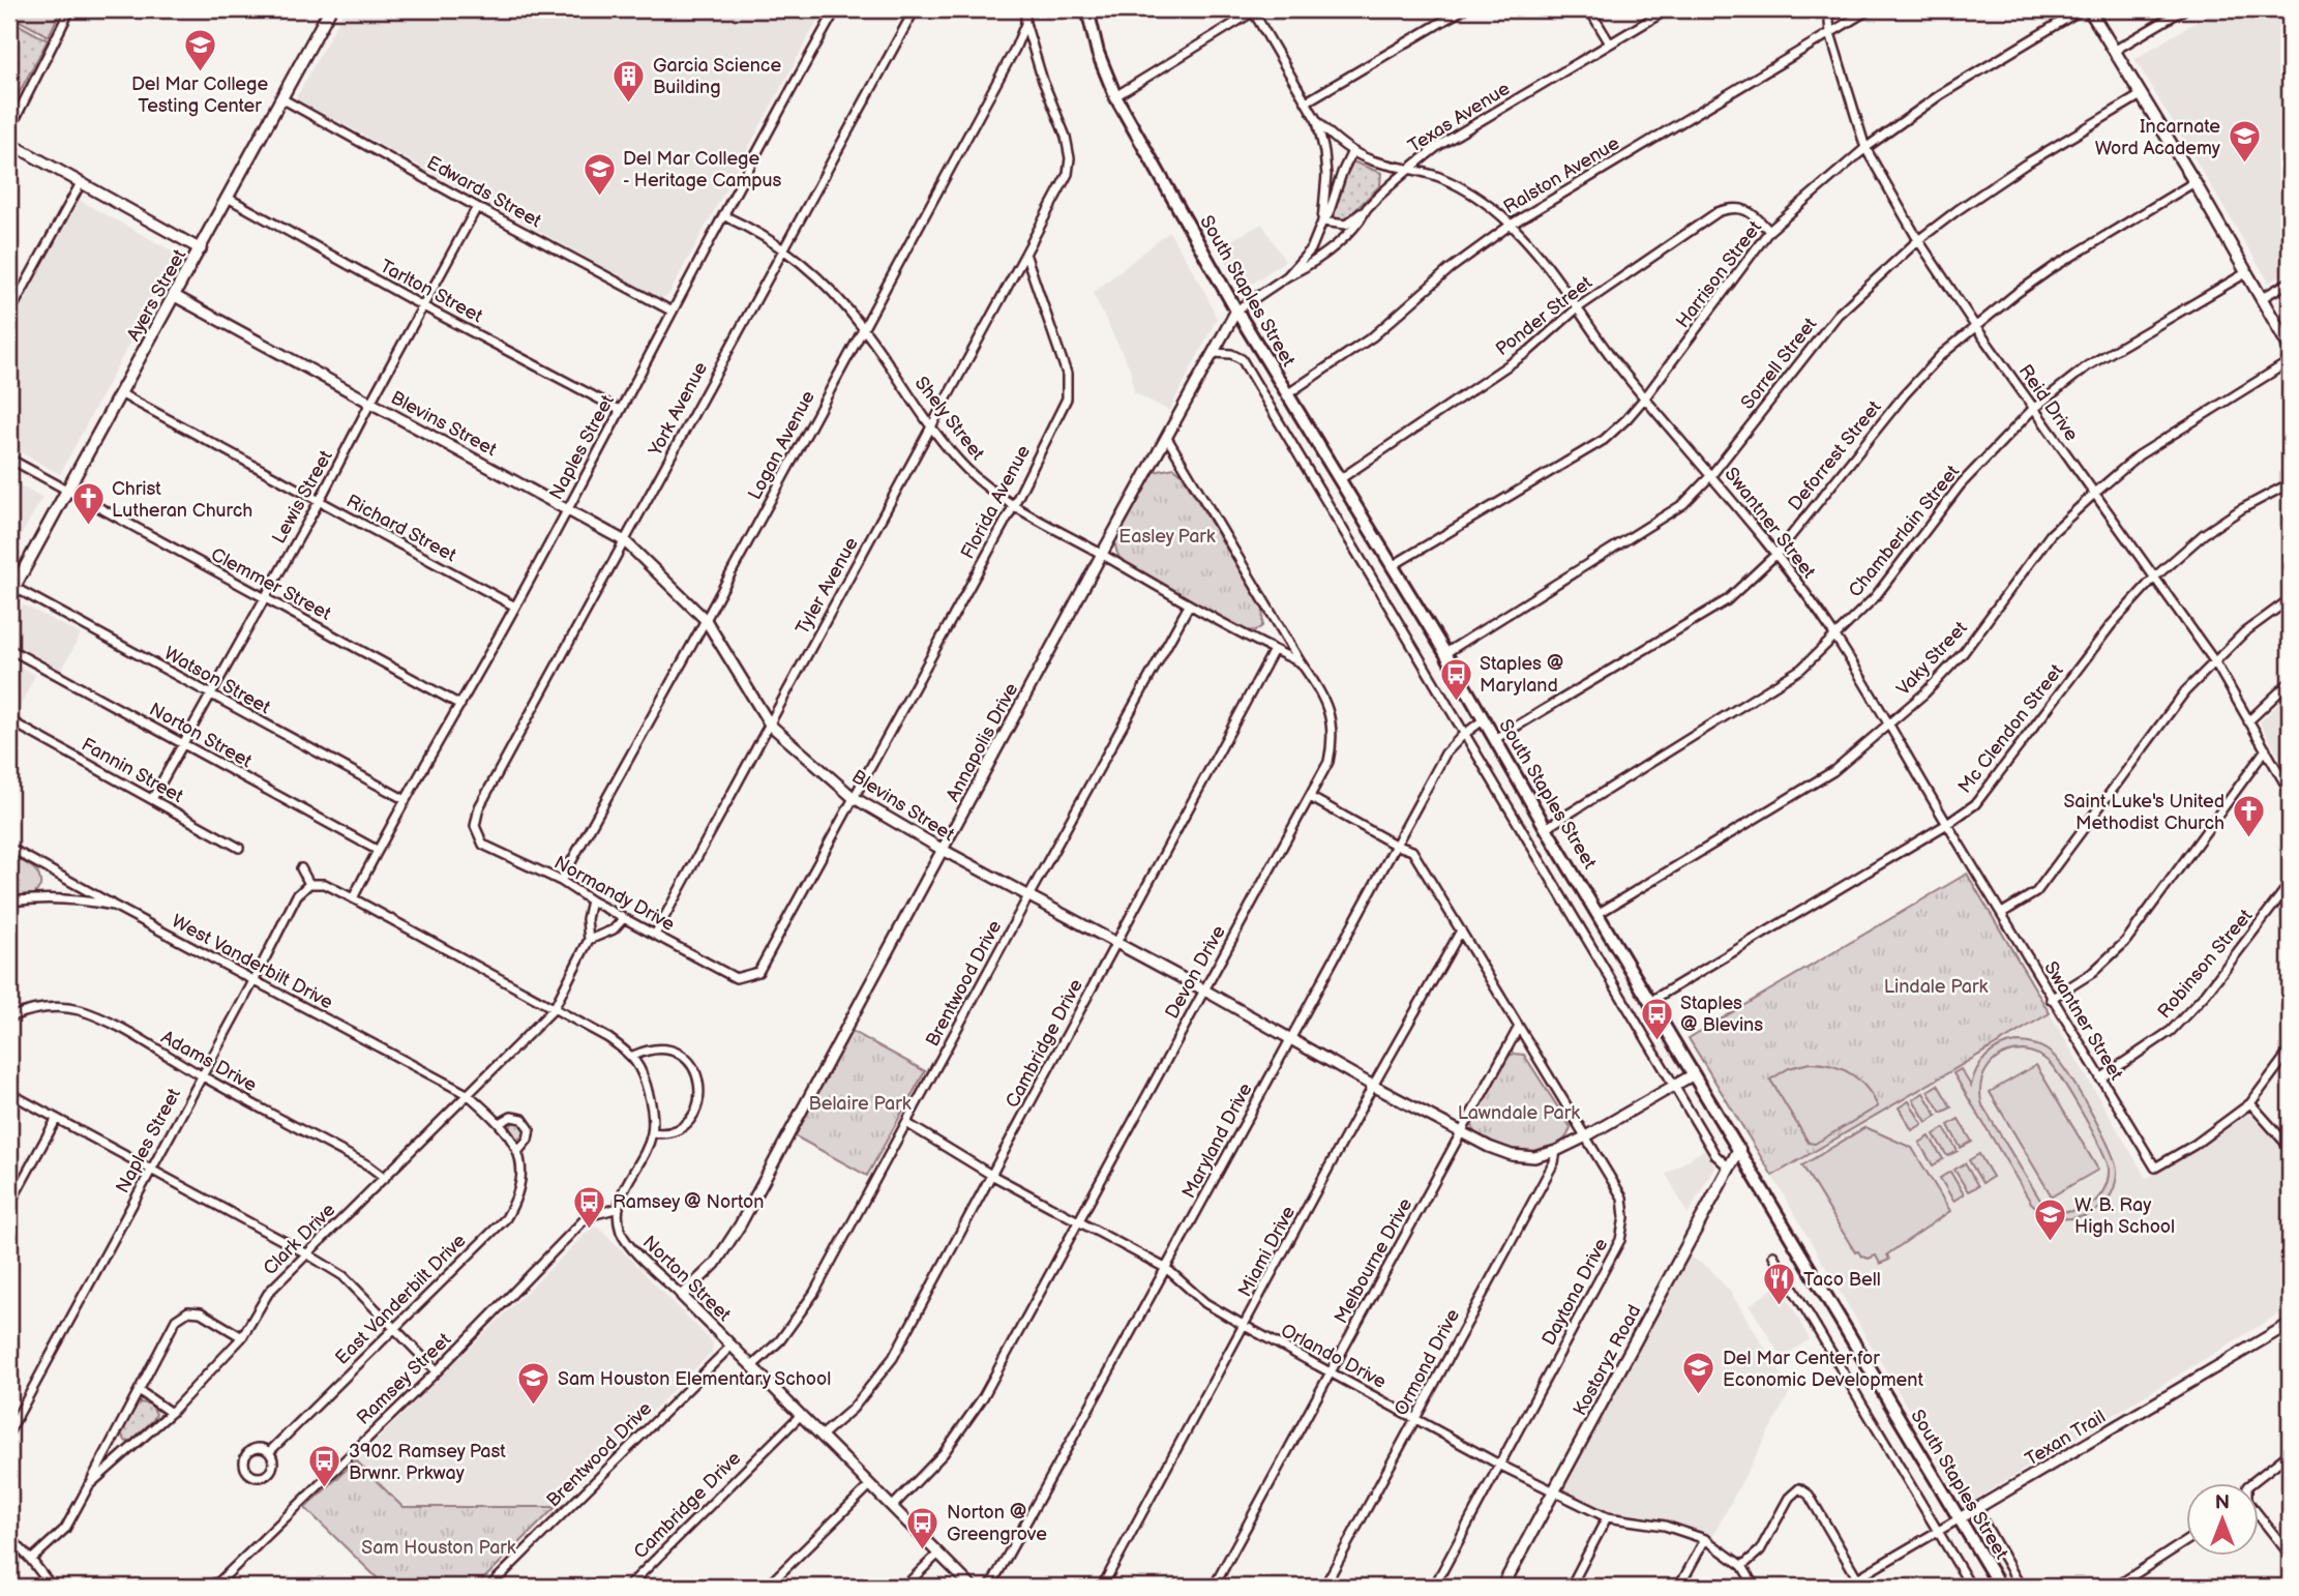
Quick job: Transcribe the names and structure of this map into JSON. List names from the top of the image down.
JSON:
{
  "streets": {
    "main road": ["South Staples Street", "Ayers Street", "Kostoryz Road"],
    "street": [
      "Texas Avenue",
      "Ralston Avenue",
      "Edwards Street",
      "Harrison Street",
      "Tarlton Street",
      "Ponder Street",
      "Sorrell Street",
      "Reid Drive",
      "York Avenue",
      "Shely Street",
      "Blevins Street",
      "Logan Avenue",
      "Naples Street",
      "Deforrest Street",
      "Lewis Street",
      "Florida Avenue",
      "Swantner Street",
      "Richard Street",
      "Chamberlain Street",
      "Clemmer Street",
      "Tyler Avenue",
      "Vaky Street",
      "Watson Street",
      "Mc Clendon Street",
      "Norton Street",
      "Annapolis Drive",
      "Fannin Street",
      "Normandy Drive",
      "West Vanderbilt Drive",
      "Robinson Street",
      "Devon Drive",
      "Brentwood Drive",
      "Cambridge Drive",
      "Adams Drive",
      "Maryland Drive",
      "Clark Drive",
      "Miami Drive",
      "Melbourne Drive",
      "Daytona Drive",
      "East Vanderbilt Drive",
      "Orlando Drive",
      "Ormond Drive",
      "Ramsey Street",
      "Texan Trail"
    ]
  },
  "crossings": [
    ["Texas Avenue", "South Staples Street"],
    ["Texas Avenue", "Swantner Street"],
    ["Texas Avenue", "Annapolis Drive"],
    ["Ralston Avenue", "South Staples Street"],
    ["Ralston Avenue", "Reid Drive"],
    ["Ralston Avenue", "Swantner Street"],
    ["Edwards Street", "Ayers Street"],
    ["Edwards Street", "Naples Street"],
    ["Edwards Street", "Lewis Street"],
    ["Harrison Street", "South Staples Street"],
    ["Harrison Street", "Ponder Street"],
    ["Harrison Street", "Reid Drive"],
    ["Harrison Street", "Swantner Street"],
    ["Tarlton Street", "Ayers Street"],
    ["Tarlton Street", "Naples Street"],
    ["Tarlton Street", "Lewis Street"],
    ["South Staples Street", "Ponder Street"],
    ["South Staples Street", "Sorrell Street"],
    ["South Staples Street", "Blevins Street"],
    ["South Staples Street", "Deforrest Street"],
    ["South Staples Street", "Chamberlain Street"],
    ["South Staples Street", "Vaky Street"],
    ["South Staples Street", "Mc Clendon Street"],
    ["South Staples Street", "Annapolis Drive"],
    ["South Staples Street", "Maryland Drive"],
    ["South Staples Street", "Kostoryz Road"],
    ["South Staples Street", "Texan Trail"],
    ["Ayers Street", "Blevins Street"],
    ["Ayers Street", "Richard Street"],
    ["Ayers Street", "Clemmer Street"],
    ["Ayers Street", "Watson Street"],
    ["Ponder Street", "Swantner Street"],
    ["Sorrell Street", "Reid Drive"],
    ["Sorrell Street", "Swantner Street"],
    ["Reid Drive", "Deforrest Street"],
    ["Reid Drive", "Chamberlain Street"],
    ["Reid Drive", "Vaky Street"],
    ["Reid Drive", "Mc Clendon Street"],
    ["York Avenue", "Shely Street"],
    ["York Avenue", "Blevins Street"],
    ["York Avenue", "Normandy Drive"],
    ["Shely Street", "Logan Avenue"],
    ["Shely Street", "Naples Street"],
    ["Shely Street", "Florida Avenue"],
    ["Shely Street", "Tyler Avenue"],
    ["Shely Street", "Annapolis Drive"],
    ["Shely Street", "Devon Drive"],
    ["Shely Street", "Brentwood Drive"],
    ["Shely Street", "Cambridge Drive"],
    ["Blevins Street", "Logan Avenue"],
    ["Blevins Street", "Naples Street"],
    ["Blevins Street", "Lewis Street"],
    ["Blevins Street", "Florida Avenue"],
    ["Blevins Street", "Tyler Avenue"],
    ["Blevins Street", "Annapolis Drive"],
    ["Blevins Street", "Devon Drive"],
    ["Blevins Street", "Brentwood Drive"],
    ["Blevins Street", "Cambridge Drive"],
    ["Blevins Street", "Maryland Drive"],
    ["Blevins Street", "Miami Drive"],
    ["Blevins Street", "Melbourne Drive"],
    ["Blevins Street", "Daytona Drive"],
    ["Blevins Street", "Ormond Drive"],
    ["Logan Avenue", "Normandy Drive"],
    ["Naples Street", "Richard Street"],
    ["Naples Street", "Clemmer Street"],
    ["Naples Street", "Watson Street"],
    ["Naples Street", "Norton Street"],
    ["Naples Street", "West Vanderbilt Drive"],
    ["Naples Street", "Adams Drive"],
    ["Deforrest Street", "Swantner Street"],
    ["Lewis Street", "Richard Street"],
    ["Lewis Street", "Clemmer Street"],
    ["Lewis Street", "Watson Street"],
    ["Lewis Street", "Norton Street"],
    ["Lewis Street", "Fannin Street"],
    ["Florida Avenue", "Tyler Avenue"],
    ["Florida Avenue", "Normandy Drive"],
    ["Swantner Street", "Chamberlain Street"],
    ["Swantner Street", "Vaky Street"],
    ["Swantner Street", "Mc Clendon Street"],
    ["Swantner Street", "Robinson Street"],
    ["Tyler Avenue", "Normandy Drive"],
    ["Norton Street", "Annapolis Drive"],
    ["Norton Street", "Devon Drive"],
    ["Norton Street", "Brentwood Drive"],
    ["Norton Street", "Cambridge Drive"],
    ["Norton Street", "Ramsey Street"],
    ["Annapolis Drive", "Devon Drive"],
    ["Normandy Drive", "Clark Drive"],
    ["West Vanderbilt Drive", "Clark Drive"],
    ["West Vanderbilt Drive", "East Vanderbilt Drive"],
    ["Devon Drive", "Daytona Drive"],
    ["Devon Drive", "Orlando Drive"],
    ["Brentwood Drive", "Orlando Drive"],
    ["Cambridge Drive", "Orlando Drive"],
    ["Adams Drive", "Clark Drive"],
    ["Maryland Drive", "Daytona Drive"],
    ["Maryland Drive", "Orlando Drive"],
    ["Clark Drive", "East Vanderbilt Drive"],
    ["Miami Drive", "Daytona Drive"],
    ["Miami Drive", "Orlando Drive"],
    ["Melbourne Drive", "Daytona Drive"],
    ["Melbourne Drive", "Orlando Drive"],
    ["Daytona Drive", "Orlando Drive"],
    ["Orlando Drive", "Kostoryz Road"],
    ["Orlando Drive", "Ormond Drive"]
  ],
  "parks": [
    "Easley Park",
    "Lindale Park",
    "Belaire Park",
    "Lawndale Park",
    "Sam Houston Park"
  ],
  "places": {
    "school or university": [
      "Del Mar College Testing Center",
      "Incarnate Word Academy",
      "Del Mar College - Heritage Campus",
      "W. B. Ray High School",
      "Del Mar Center for Economic Development",
      "Sam Houston Elementary School"
    ],
    "building": ["Garcia Science Building"],
    "church": ["Christ Lutheran Church", "Saint Luke's United Methodist Church"],
    "bus stop": [
      "Staples @ Maryland",
      "Staples @ Blevins",
      "Ramsey @ Norton",
      "3902 Ramsey Past Brwnr. Prkway",
      "Norton @ Greengrove"
    ],
    "restaurant": ["Taco Bell"]
  },
  "north": "top"
}
